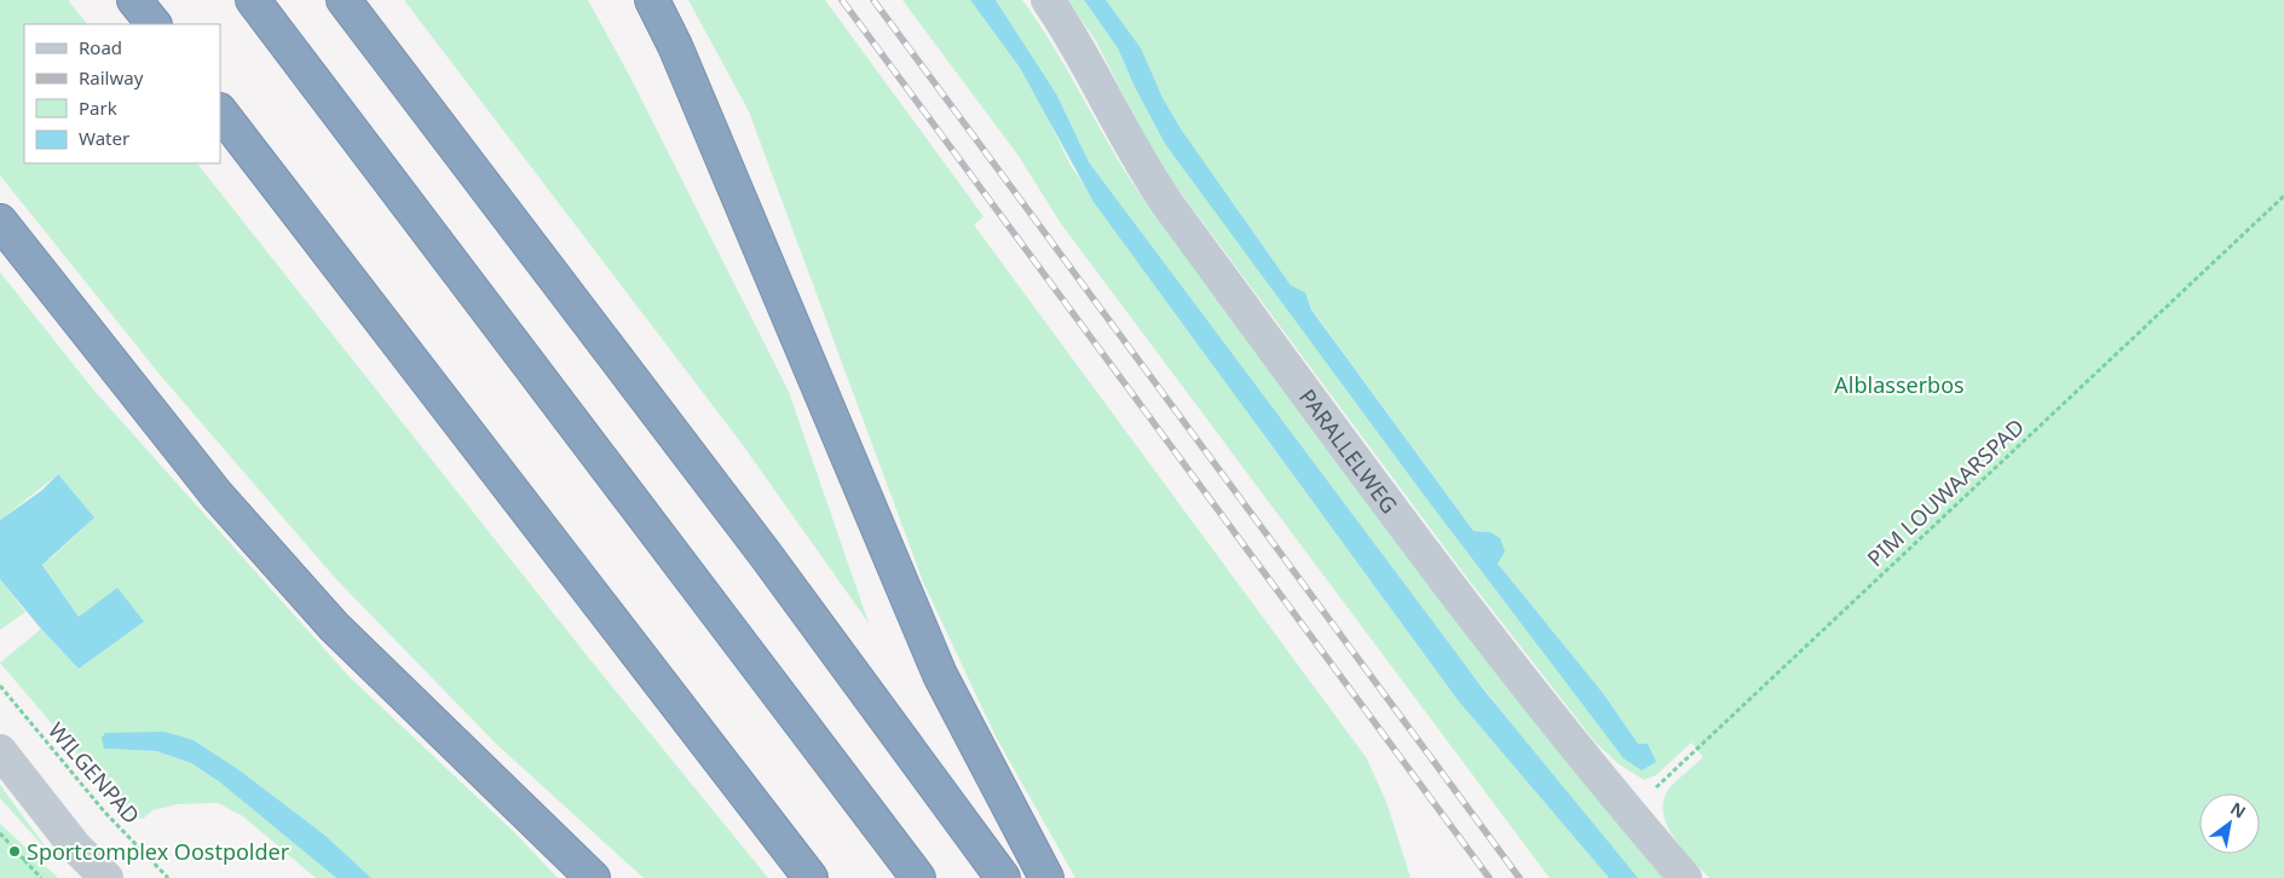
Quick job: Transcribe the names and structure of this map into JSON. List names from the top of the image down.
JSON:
{
  "streets": {
    "street": ["PARALLELWEG"],
    "path": ["PIM LOUWAARSPAD", "WILGENPAD"]
  },
  "crossings": [
    ["PARALLELWEG", "PIM LOUWAARSPAD"]
  ],
  "parks": ["Alblasserbos"],
  "places": ["Sportcomplex Oostpolder"],
  "legend": [
    "Road",
    "Railway",
    "Park",
    "Water"
  ],
  "north": "top right"
}
